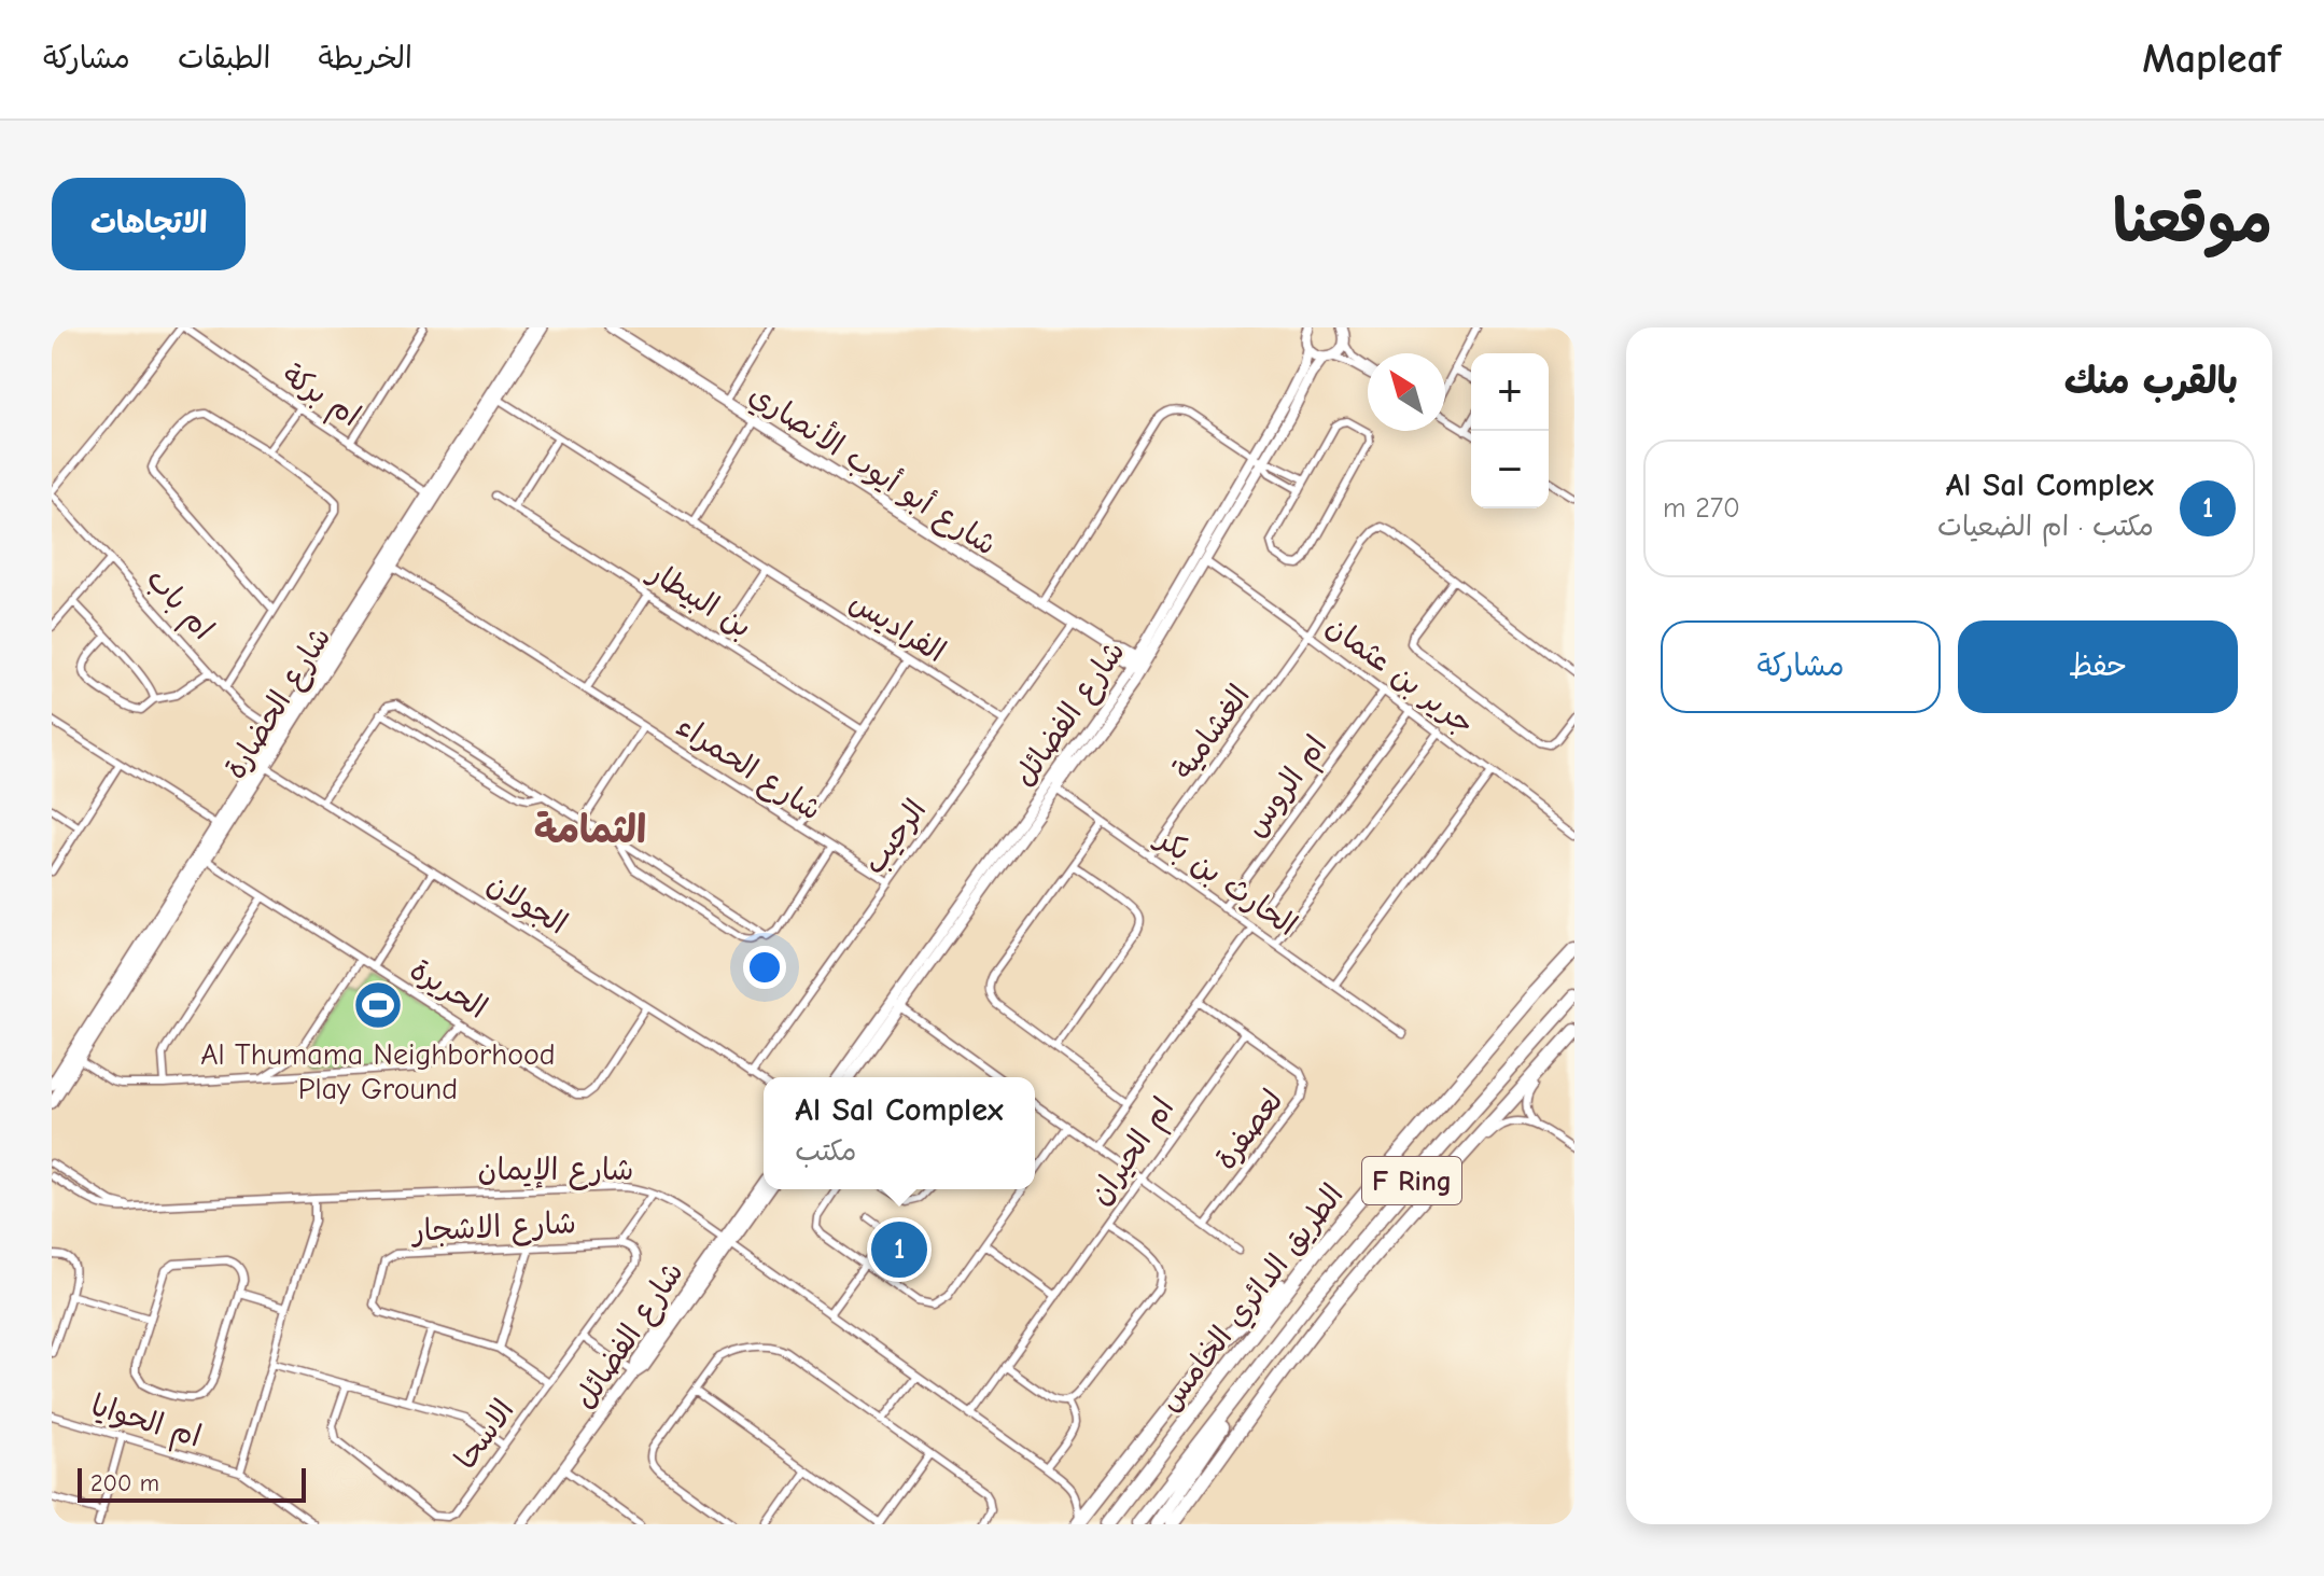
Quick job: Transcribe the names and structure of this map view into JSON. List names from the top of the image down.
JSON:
{
  "streets": {
    "highway": ["F Ring", "الطريق الدائري الخامس"],
    "street": [
      "ام بركة",
      "شارع أبو أيوب الأنصاري",
      "بن البيطار",
      "ام باب",
      "الفراديس",
      "جرير بن عثمان",
      "شارع الحضارة",
      "شارع الفضائل",
      "الغشامية",
      "شارع الحمراء",
      "ام الروس",
      "الرحيب",
      "الحارث بن بكر",
      "الجولان",
      "الحريرة",
      "لعصفرة",
      "ام الحيران",
      "شارع الإيمان",
      "شارع الاشجار",
      "ام الحوايا",
      "الاسحا"
    ]
  },
  "crossings": [
    ["ام بركة", "شارع الحضارة"],
    ["شارع أبو أيوب الأنصاري", "شارع الفضائل"],
    ["شارع أبو أيوب الأنصاري", "الرحيب"],
    ["ام باب", "شارع الحضارة"],
    ["الفراديس", "شارع الحضارة"],
    ["الفراديس", "الرحيب"],
    ["جرير بن عثمان", "شارع الفضائل"],
    ["جرير بن عثمان", "الغشامية"],
    ["جرير بن عثمان", "ام الروس"],
    ["شارع الحضارة", "شارع الحمراء"],
    ["شارع الحضارة", "الجولان"],
    ["شارع الحضارة", "الحريرة"],
    ["شارع الفضائل", "شارع الإيمان"],
    ["الغشامية", "الحارث بن بكر"],
    ["شارع الحمراء", "الرحيب"],
    ["ام الروس", "الحارث بن بكر"],
    ["الرحيب", "الجولان"],
    ["الجولان", "الحريرة"],
    ["لعصفرة", "ام الحيران"],
    ["ام الحيران", "شارع الإيمان"],
    ["شارع الاشجار", "الاسحا"]
  ],
  "districts": ["الثمامة"],
  "places": {
    "sports": ["Al Thumama Neighborhood Play Ground"]
  },
  "scale_bar": "200 m",
  "north": "top left",
  "page": {
    "header": "Mapleaf",
    "nav": ["الخريطة", "الطبقات", "مشاركة"],
    "title": "موقعنا",
    "buttons": [
      "الاتجاهات",
      ["حفظ", "مشاركة"]
    ],
    "heading": "بالقرب منك",
    "map_buttons": ["+", "−"],
    "list": [
      {
        "mark": "1",
        "name": "Al Sal Complex",
        "note": "مكتب · ام الضعيات",
        "value": "270 m"
      }
    ],
    "popup": ["Al Sal Complex", "مكتب"],
    "pins": "1",
    "scale": "200 m"
  }
}
